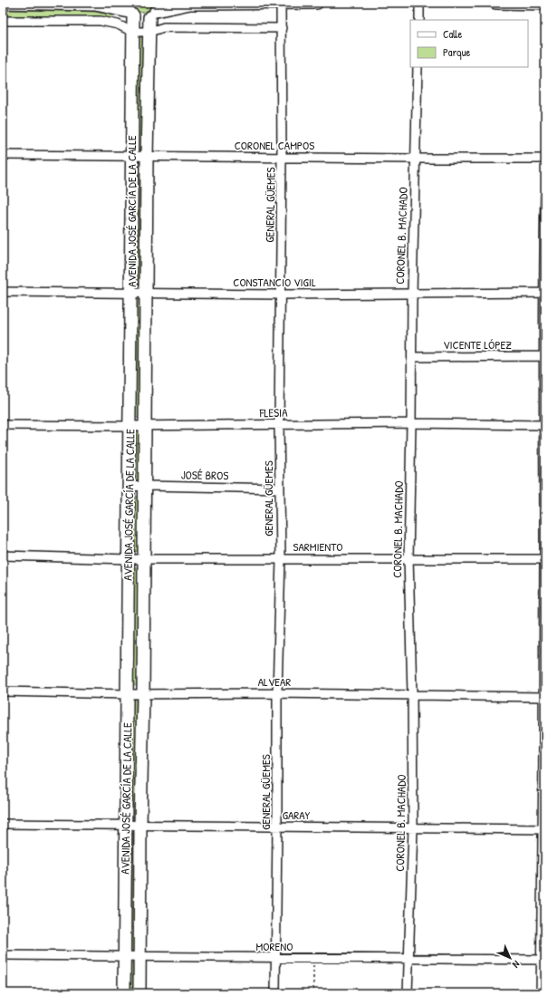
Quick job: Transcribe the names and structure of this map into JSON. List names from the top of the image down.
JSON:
{
  "streets": {
    "main road": ["AVENIDA JOSÉ GARCÍA DE LA CALLE"],
    "street": [
      "CORONEL CAMPOS",
      "GENERAL GÜEMES",
      "CORONEL B. MACHADO",
      "CONSTANCIO VIGIL",
      "VICENTE LÓPEZ",
      "FLESIA",
      "JOSÉ BROS",
      "SARMIENTO",
      "ALVEAR",
      "GARAY",
      "MORENO"
    ]
  },
  "crossings": [
    ["CORONEL CAMPOS", "GENERAL GÜEMES"],
    ["CORONEL CAMPOS", "AVENIDA JOSÉ GARCÍA DE LA CALLE"],
    ["CORONEL CAMPOS", "CORONEL B. MACHADO"],
    ["GENERAL GÜEMES", "CONSTANCIO VIGIL"],
    ["GENERAL GÜEMES", "FLESIA"],
    ["GENERAL GÜEMES", "JOSÉ BROS"],
    ["GENERAL GÜEMES", "SARMIENTO"],
    ["GENERAL GÜEMES", "ALVEAR"],
    ["GENERAL GÜEMES", "GARAY"],
    ["GENERAL GÜEMES", "MORENO"],
    ["AVENIDA JOSÉ GARCÍA DE LA CALLE", "CONSTANCIO VIGIL"],
    ["AVENIDA JOSÉ GARCÍA DE LA CALLE", "FLESIA"],
    ["AVENIDA JOSÉ GARCÍA DE LA CALLE", "JOSÉ BROS"],
    ["AVENIDA JOSÉ GARCÍA DE LA CALLE", "SARMIENTO"],
    ["AVENIDA JOSÉ GARCÍA DE LA CALLE", "ALVEAR"],
    ["AVENIDA JOSÉ GARCÍA DE LA CALLE", "GARAY"],
    ["AVENIDA JOSÉ GARCÍA DE LA CALLE", "MORENO"],
    ["CORONEL B. MACHADO", "CONSTANCIO VIGIL"],
    ["CORONEL B. MACHADO", "VICENTE LÓPEZ"],
    ["CORONEL B. MACHADO", "FLESIA"],
    ["CORONEL B. MACHADO", "SARMIENTO"],
    ["CORONEL B. MACHADO", "ALVEAR"],
    ["CORONEL B. MACHADO", "GARAY"],
    ["CORONEL B. MACHADO", "MORENO"]
  ],
  "legend": ["Calle", "Parque"],
  "north": "bottom right"
}
